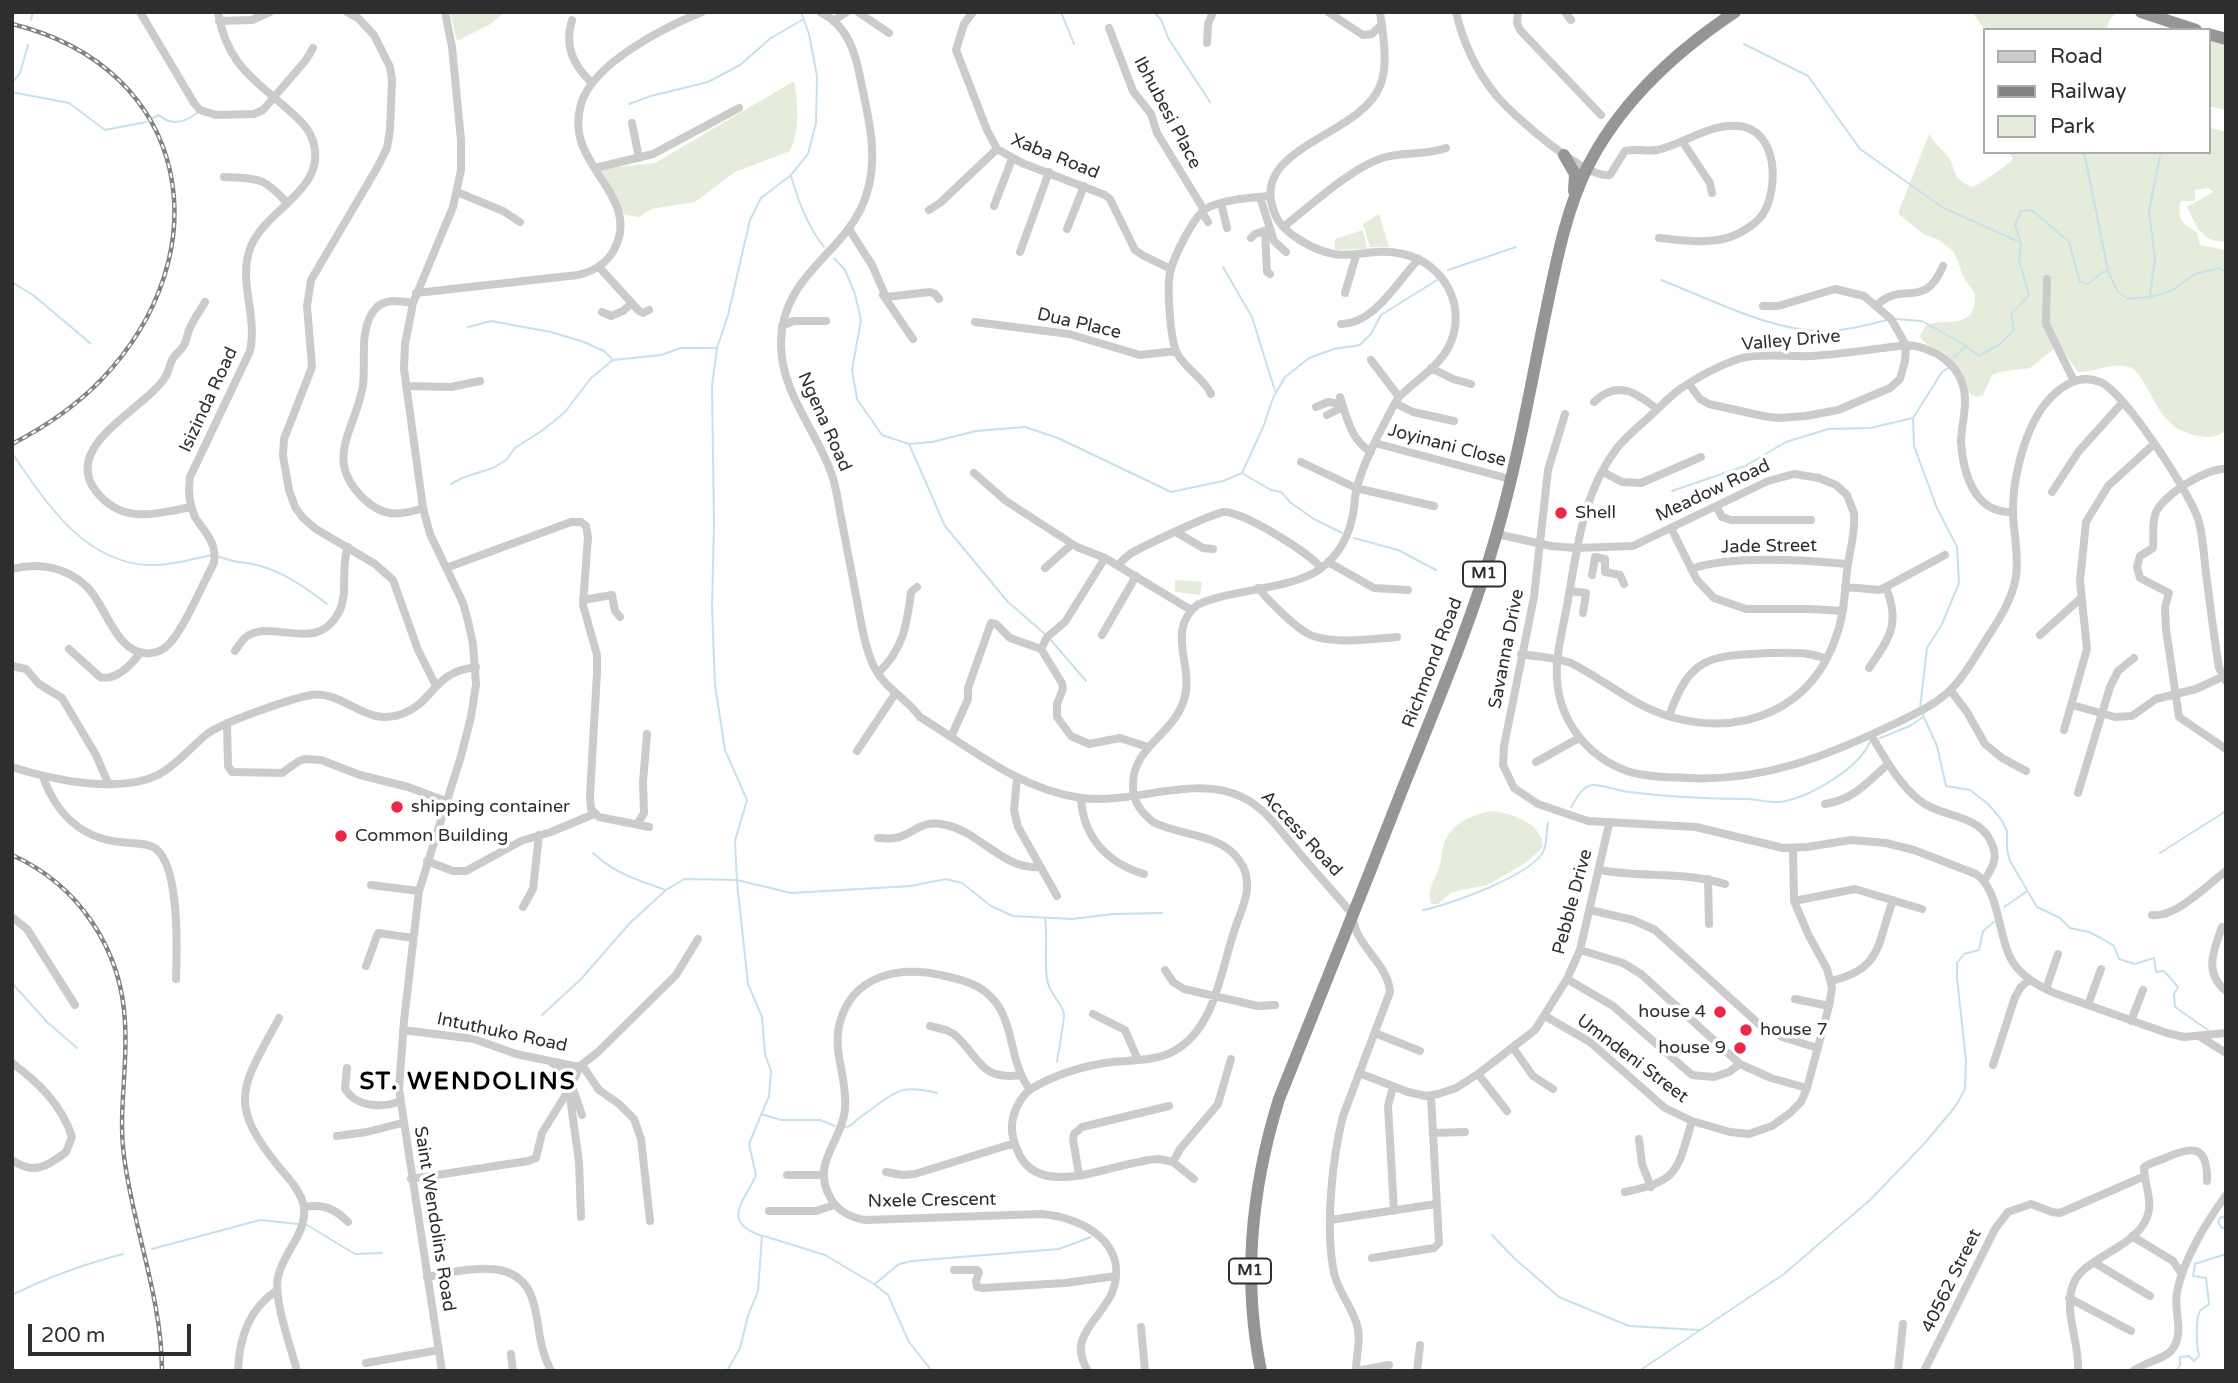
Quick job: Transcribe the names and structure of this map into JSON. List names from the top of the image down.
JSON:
{
  "streets": {
    "highway": ["M1", "Richmond Road"],
    "street": [
      "Ibhubesi Place",
      "Xaba Road",
      "Dua Place",
      "Valley Drive",
      "Isizinda Road",
      "Ngena Road",
      "Joyinani Close",
      "Meadow Road",
      "Jade Street",
      "Savanna Drive",
      "Access Road",
      "Pebble Drive",
      "Intuthuko Road",
      "Umndeni Street",
      "Nxele Crescent",
      "Saint Wendolins Road",
      "40562 Street"
    ]
  },
  "crossings": [
    ["Valley Drive", "Meadow Road"],
    ["Ngena Road", "Access Road"],
    ["Joyinani Close", "Richmond Road"],
    ["Meadow Road", "Jade Street"],
    ["Meadow Road", "Savanna Drive"],
    ["Meadow Road", "Richmond Road"],
    ["Savanna Drive", "Pebble Drive"],
    ["Savanna Drive", "Umndeni Street"],
    ["Richmond Road", "Access Road"],
    ["Pebble Drive", "Umndeni Street"],
    ["Intuthuko Road", "Saint Wendolins Road"]
  ],
  "districts": ["ST. WENDOLINS"],
  "places": [
    "Shell",
    "shipping container",
    "Common Building",
    "house 4",
    "house 7",
    "house 9"
  ],
  "legend": ["Road", "Railway", "Park"],
  "scale_bar": "200 m"
}
